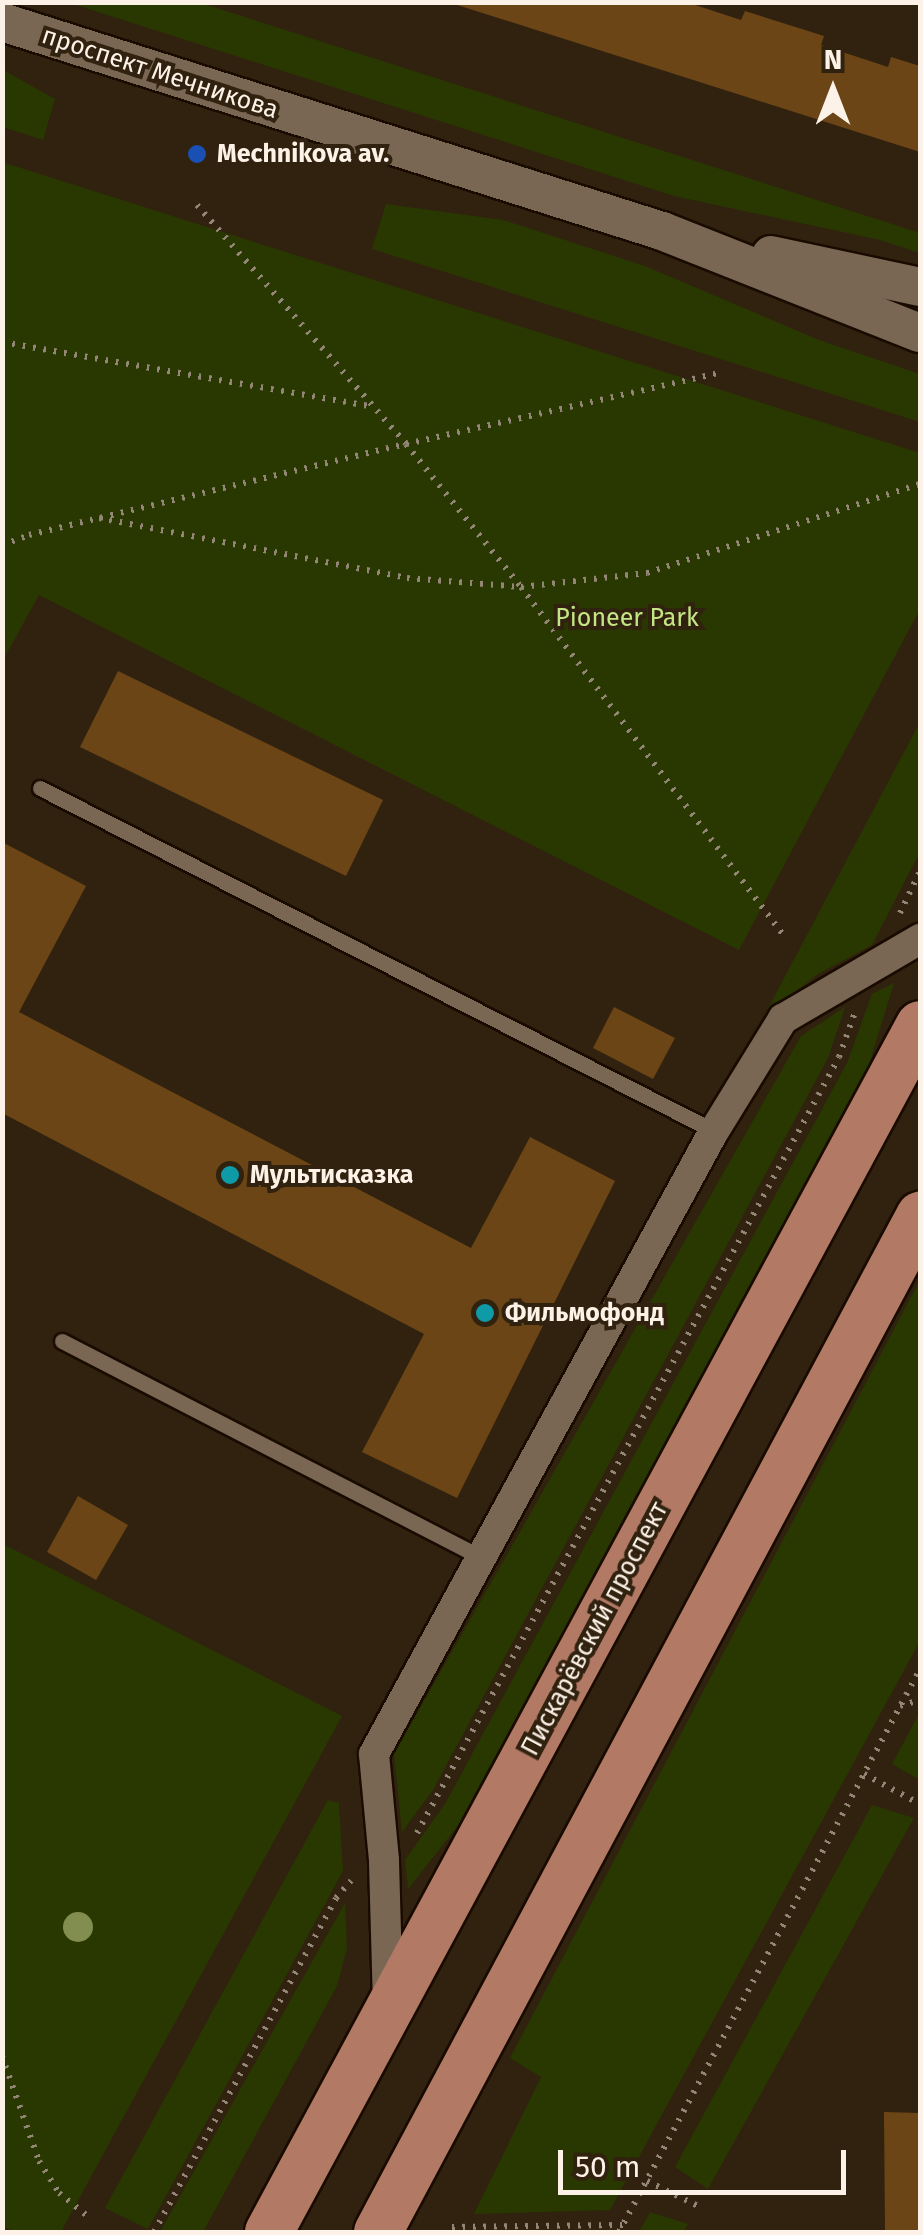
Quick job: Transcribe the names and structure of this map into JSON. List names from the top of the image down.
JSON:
{
  "streets": {
    "main road": ["Пискарёвский проспект"],
    "street": ["проспект Мечникова"]
  },
  "parks": ["Pioneer Park"],
  "places": ["Mechnikova av.", "Мультисказка", "Фильмофонд"],
  "scale_bar": "50 m",
  "north": "top"
}
